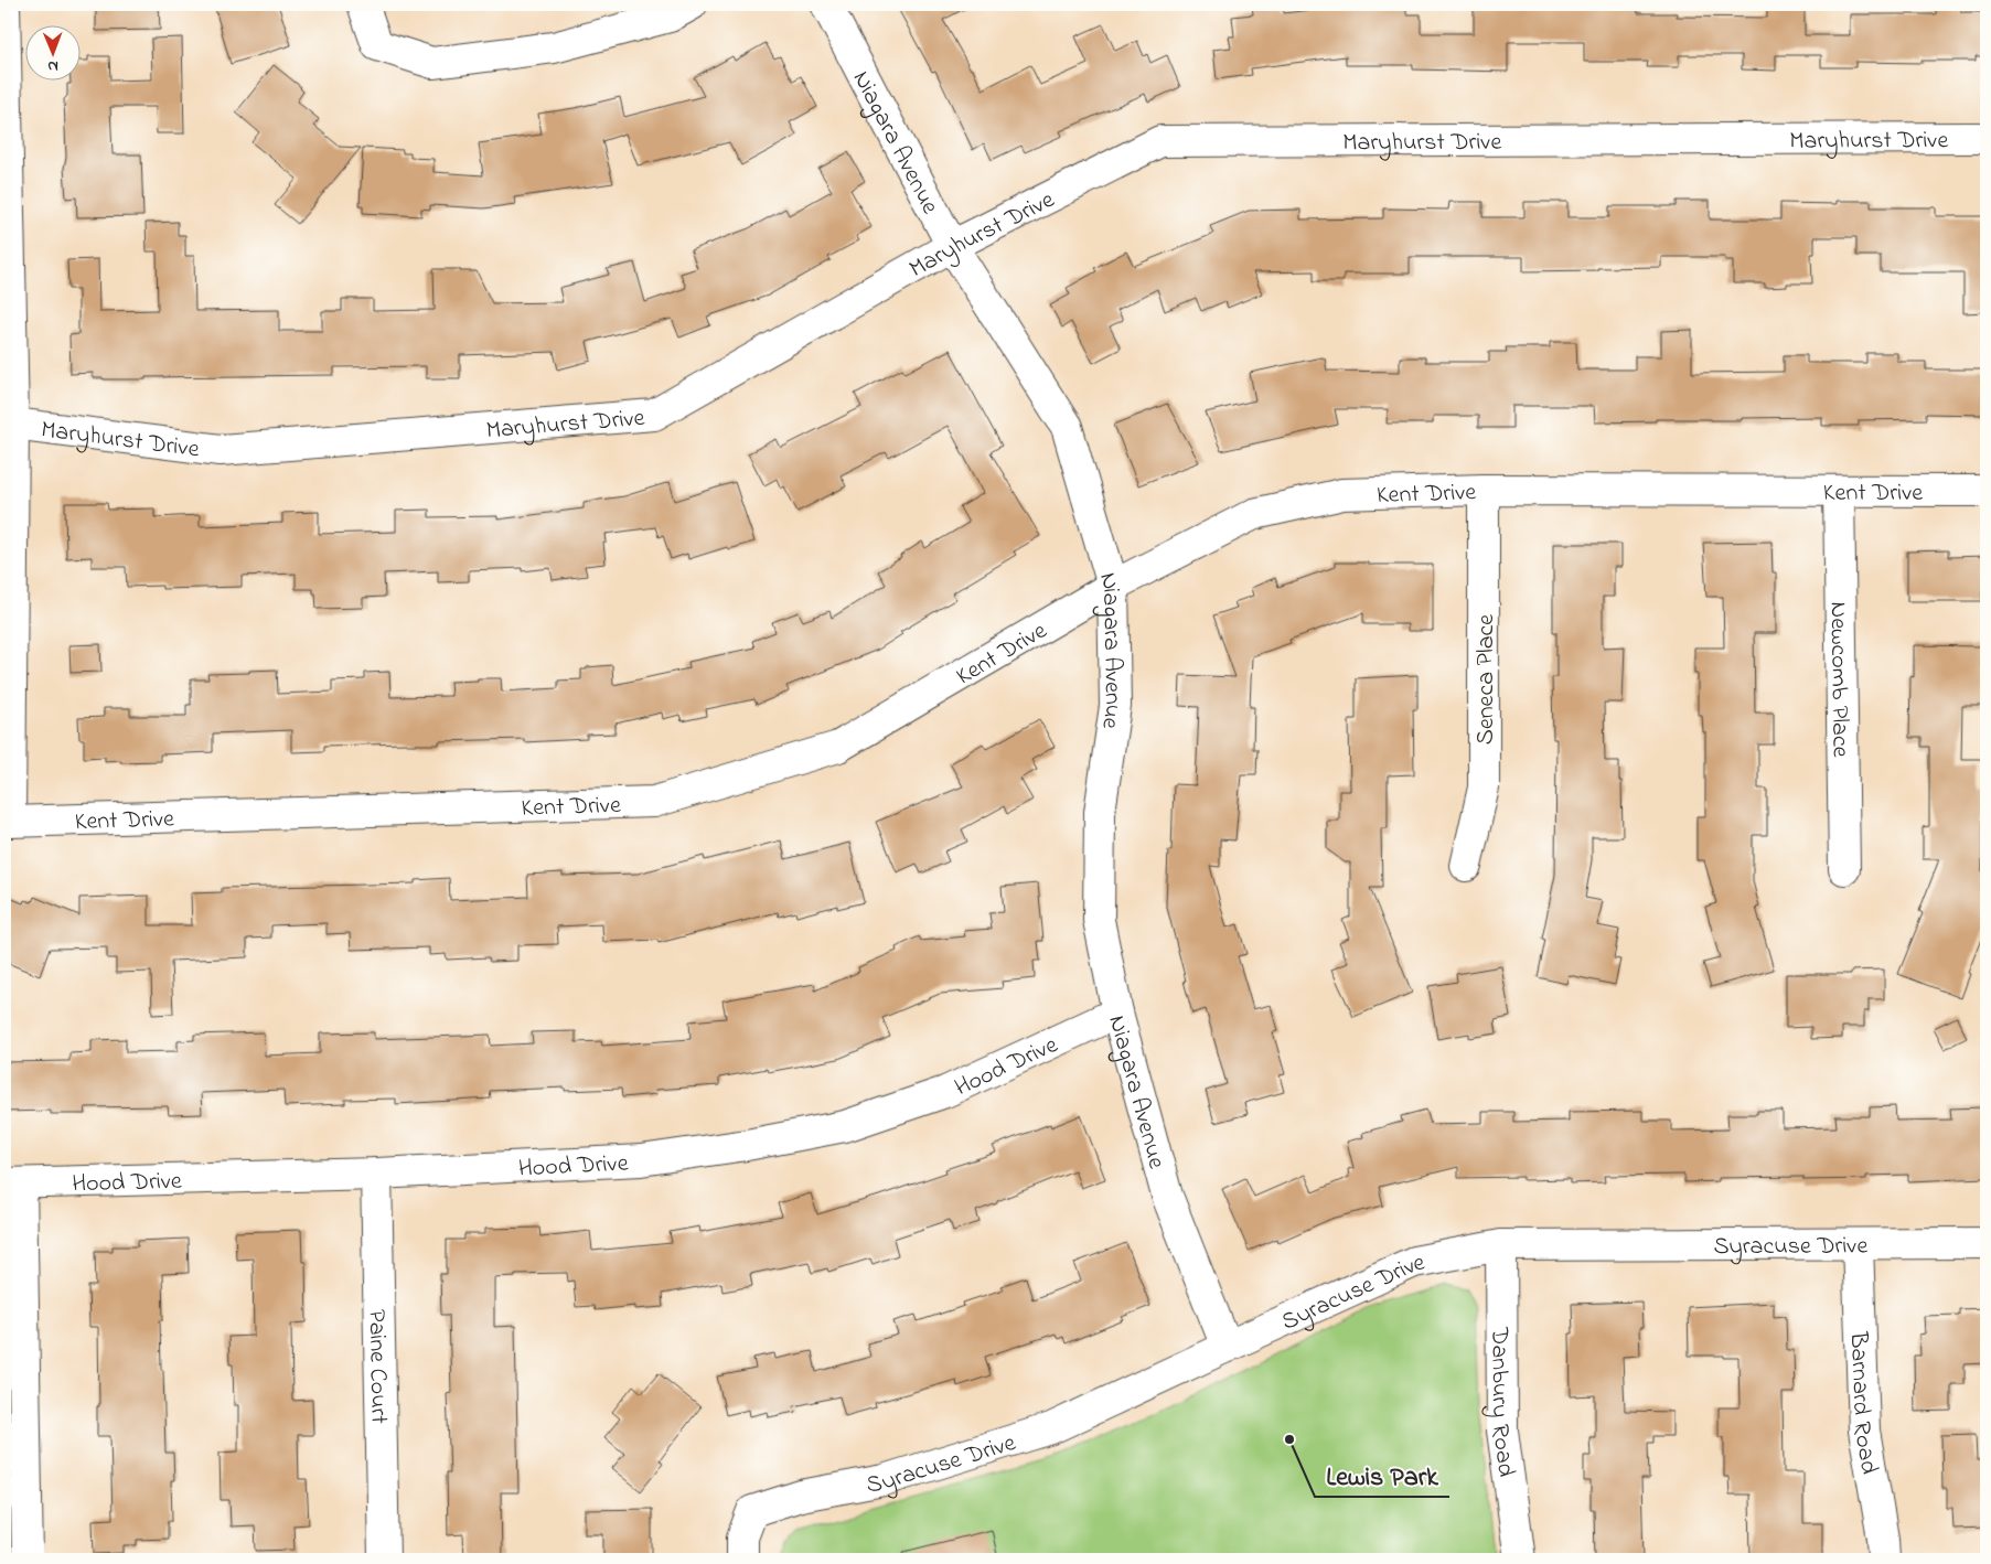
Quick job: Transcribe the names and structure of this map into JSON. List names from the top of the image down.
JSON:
{
  "streets": {
    "street": [
      "Maryhurst Drive",
      "Niagara Avenue",
      "Kent Drive",
      "Seneca Place",
      "Newcomb Place",
      "Hood Drive",
      "Syracuse Drive",
      "Paine Court",
      "Danbury Road",
      "Barnard Road"
    ]
  },
  "crossings": [
    ["Maryhurst Drive", "Niagara Avenue"],
    ["Maryhurst Drive", "Kent Drive"],
    ["Niagara Avenue", "Kent Drive"],
    ["Niagara Avenue", "Hood Drive"],
    ["Niagara Avenue", "Syracuse Drive"],
    ["Kent Drive", "Seneca Place"],
    ["Kent Drive", "Newcomb Place"],
    ["Hood Drive", "Paine Court"],
    ["Syracuse Drive", "Danbury Road"],
    ["Syracuse Drive", "Barnard Road"]
  ],
  "places": ["Lewis Park"],
  "north": "bottom"
}
